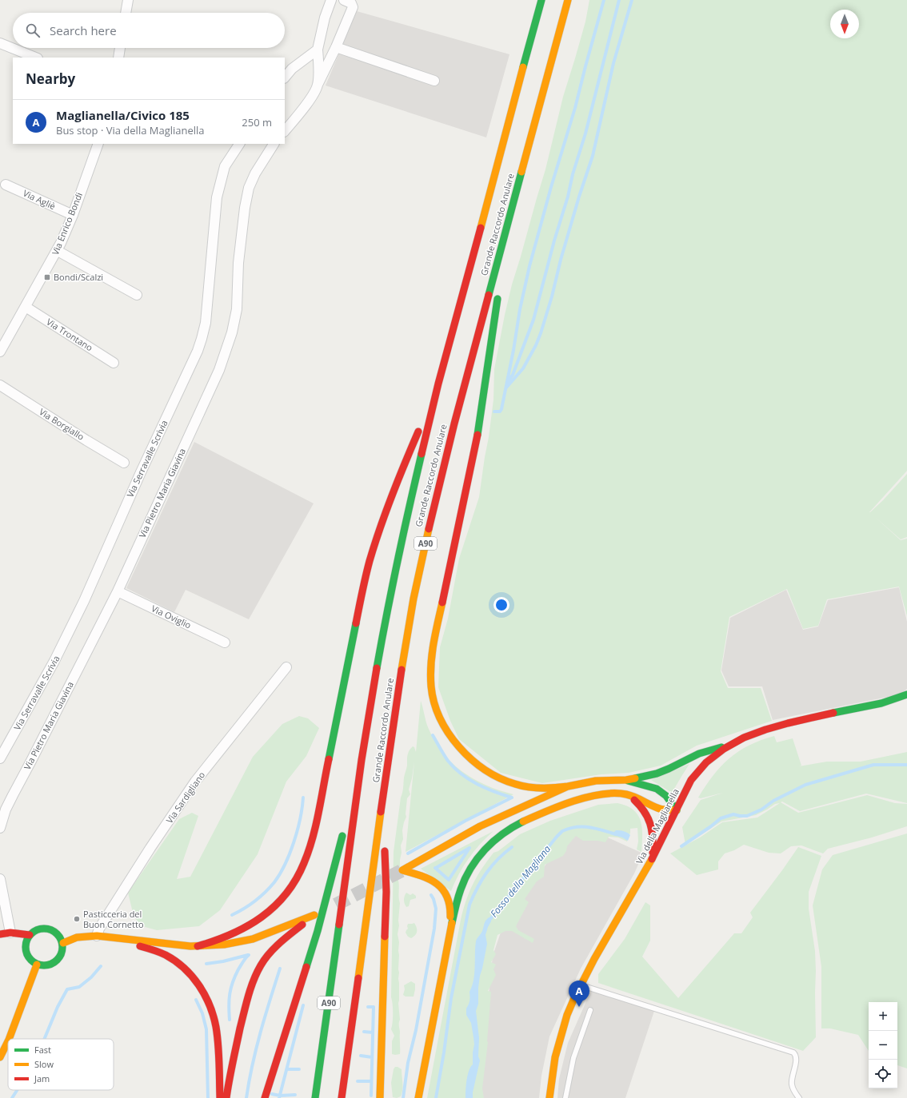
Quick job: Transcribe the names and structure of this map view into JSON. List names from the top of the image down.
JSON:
{
  "streets": {
    "main road": ["Grande Raccordo Anulare", "A90", "Via della Maglianella"],
    "street": [
      "Via Agliè",
      "Via Enrico Bondi",
      "Via Trontano",
      "Via Borgiallo",
      "Via Serravalle Scrivia",
      "Via Pietro Maria Giavina",
      "Via Oviglio",
      "Via Sardigliano"
    ]
  },
  "crossings": [
    ["Via Agliè", "Via Enrico Bondi"],
    ["Via Enrico Bondi", "Via Trontano"],
    ["Via Pietro Maria Giavina", "Via Oviglio"]
  ],
  "water": ["Fosso della Magliana"],
  "places": {
    "transit": ["Bondi/Scalzi"],
    "other": ["Pasticceria del Buon Cornetto"]
  },
  "legend": ["Fast", "Slow", "Jam"],
  "north": "bottom",
  "page": {
    "search": "Search here",
    "heading": "Nearby",
    "list": [
      {
        "mark": "A",
        "name": "Maglianella/Civico 185",
        "note": "Bus stop · Via della Maglianella",
        "value": "250 m"
      }
    ],
    "pins": "A",
    "map_buttons": ["+", "−"]
  }
}
